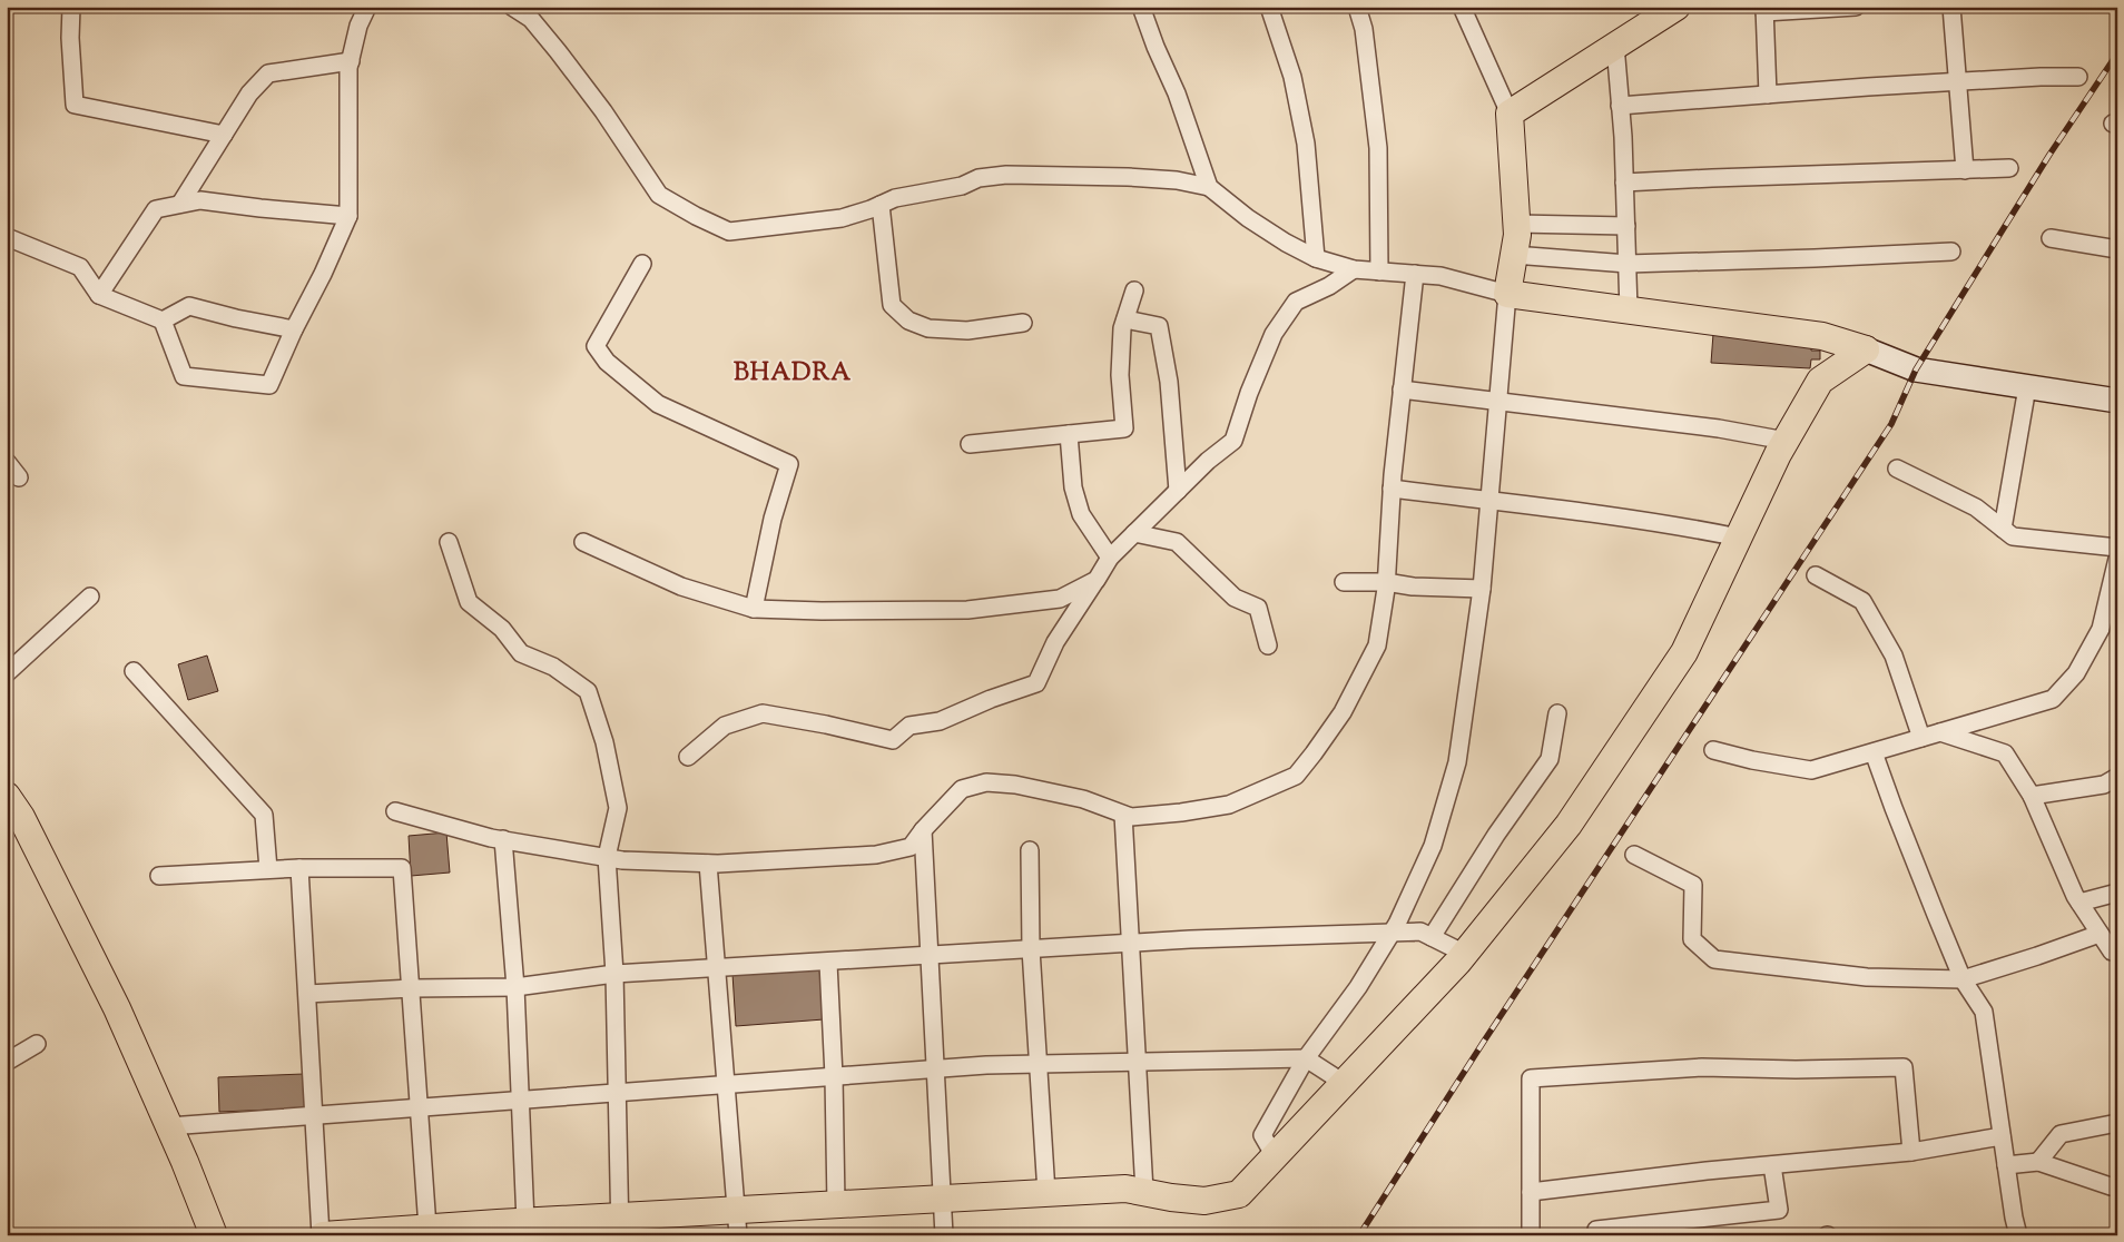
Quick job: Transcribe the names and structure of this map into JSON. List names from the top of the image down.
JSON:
{
  "districts": ["BHADRA"]
}
